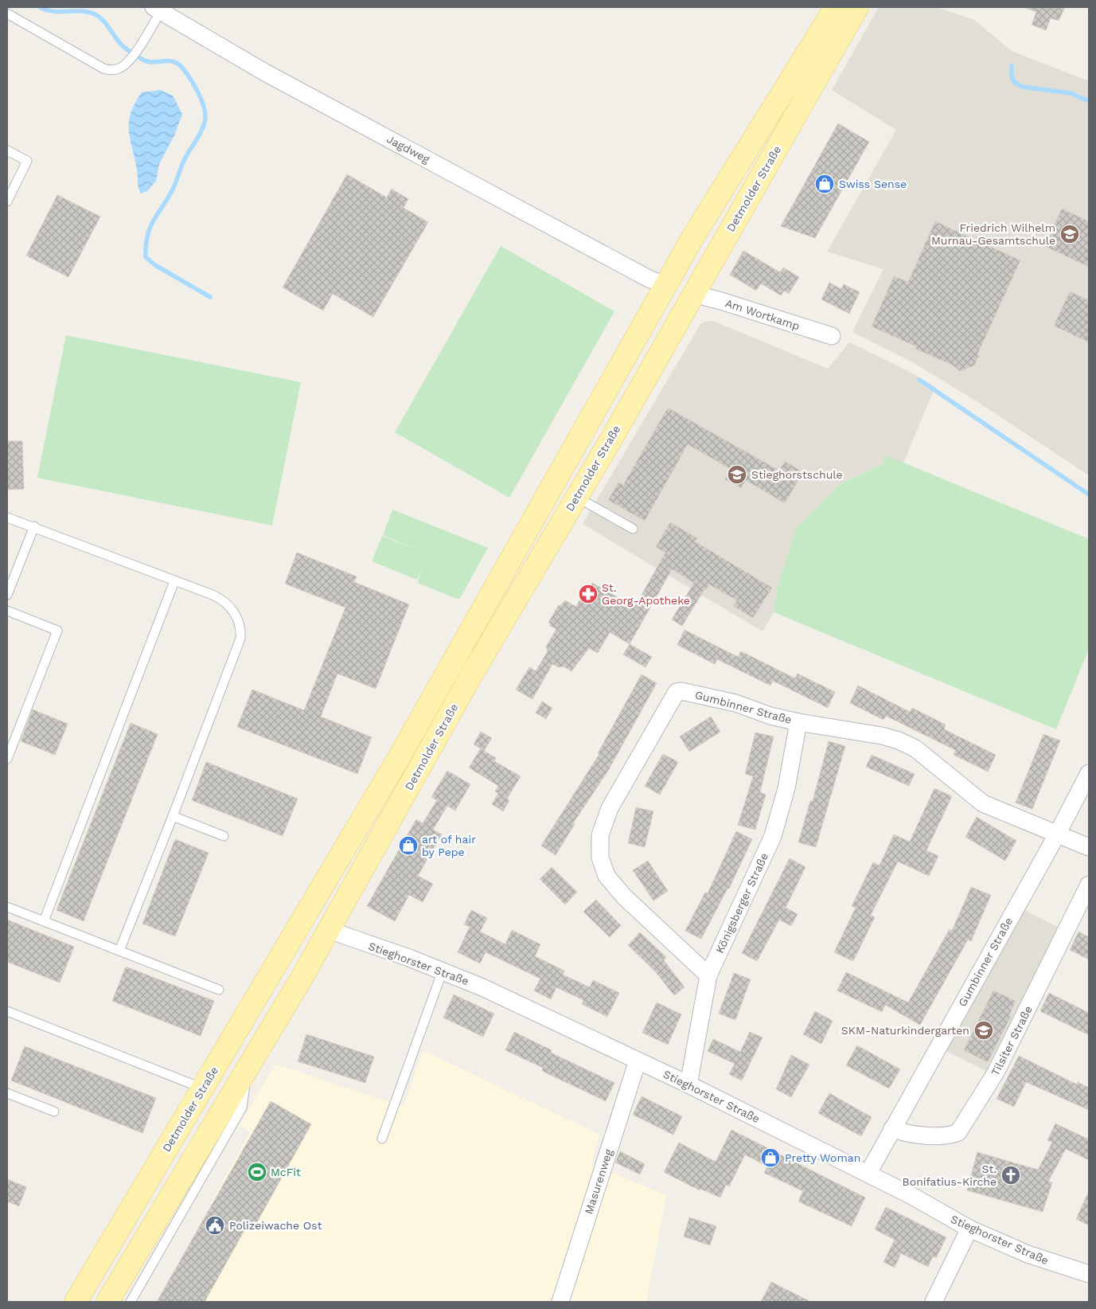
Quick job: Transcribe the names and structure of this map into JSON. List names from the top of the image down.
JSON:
{
  "streets": {
    "main road": ["Detmolder Straße"],
    "street": [
      "Jagdweg",
      "Am Wortkamp",
      "Gumbinner Straße",
      "Königsberger Straße",
      "Stieghorster Straße",
      "Tilsiter Straße",
      "Masurenweg"
    ]
  },
  "crossings": [
    ["Jagdweg", "Detmolder Straße"],
    ["Detmolder Straße", "Am Wortkamp"],
    ["Detmolder Straße", "Stieghorster Straße"],
    ["Gumbinner Straße", "Königsberger Straße"],
    ["Gumbinner Straße", "Stieghorster Straße"],
    ["Gumbinner Straße", "Tilsiter Straße"],
    ["Königsberger Straße", "Stieghorster Straße"],
    ["Stieghorster Straße", "Masurenweg"]
  ],
  "places": {
    "shop": ["Swiss Sense", "art of hair by Pepe", "Pretty Woman"],
    "school or university": ["Friedrich Wilhelm Murnau-Gesamtschule", "Stieghorstschule", "SKM-Naturkindergarten"],
    "pharmacy": ["St. Georg-Apotheke"],
    "sports": ["McFit"],
    "church": ["St. Bonifatius-Kirche"],
    "public building": ["Polizeiwache Ost"]
  }
}
